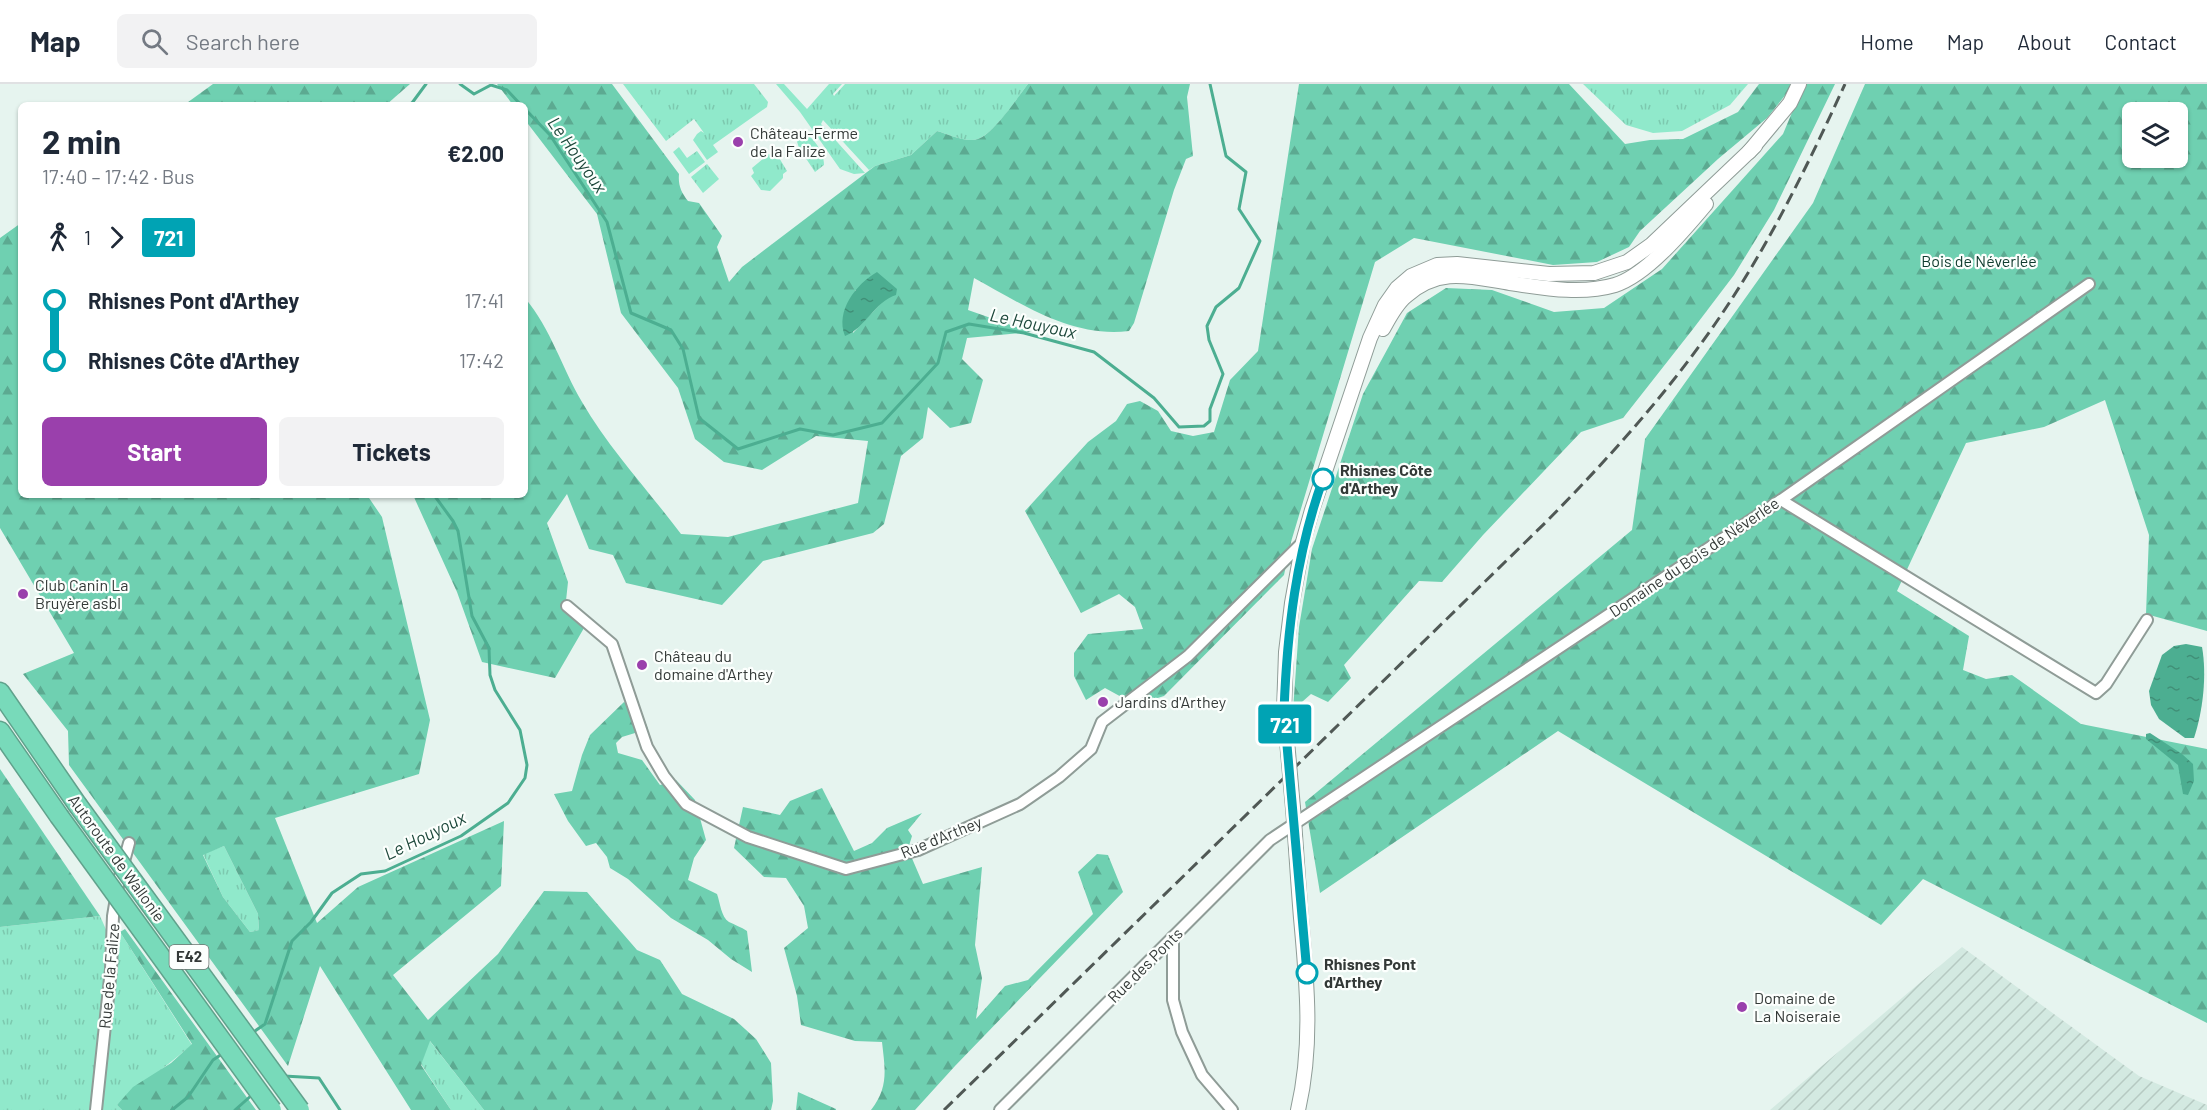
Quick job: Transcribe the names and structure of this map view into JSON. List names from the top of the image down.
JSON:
{
  "streets": {
    "highway": ["Autoroute de Wallonie", "E42"],
    "street": [
      "Domaine du Bois de Néverlée",
      "Rue d'Arthey",
      "Rue des Ponts",
      "Rue de la Falize"
    ]
  },
  "crossings": [
    ["Domaine du Bois de Néverlée", "Rue des Ponts"]
  ],
  "water": ["Le Houyoux"],
  "parks": ["Bois de Néverlée"],
  "places": [
    "Château-Ferme de la Falize",
    "Rhisnes Côte d'Arthey",
    "Club Canin La Bruyère asbl",
    "Château du domaine d'Arthey",
    "Jardins d'Arthey",
    "Rhisnes Pont d'Arthey",
    "Domaine de La Noiseraie"
  ],
  "lines": ["bus line 721"],
  "page": {
    "header": "Map",
    "search": "Search here",
    "nav": [
      "Home",
      "Map",
      "About",
      "Contact"
    ],
    "on_map": "721",
    "heading": ["2 min", "17:40 – 17:42 · Bus", "€2.00"],
    "legs": ["1", "721"],
    "list": [
      {
        "name": "Rhisnes Pont d'Arthey",
        "value": "17:41"
      },
      {
        "name": "Rhisnes Côte d'Arthey",
        "value": "17:42"
      }
    ],
    "buttons": ["Start", "Tickets"]
  }
}
